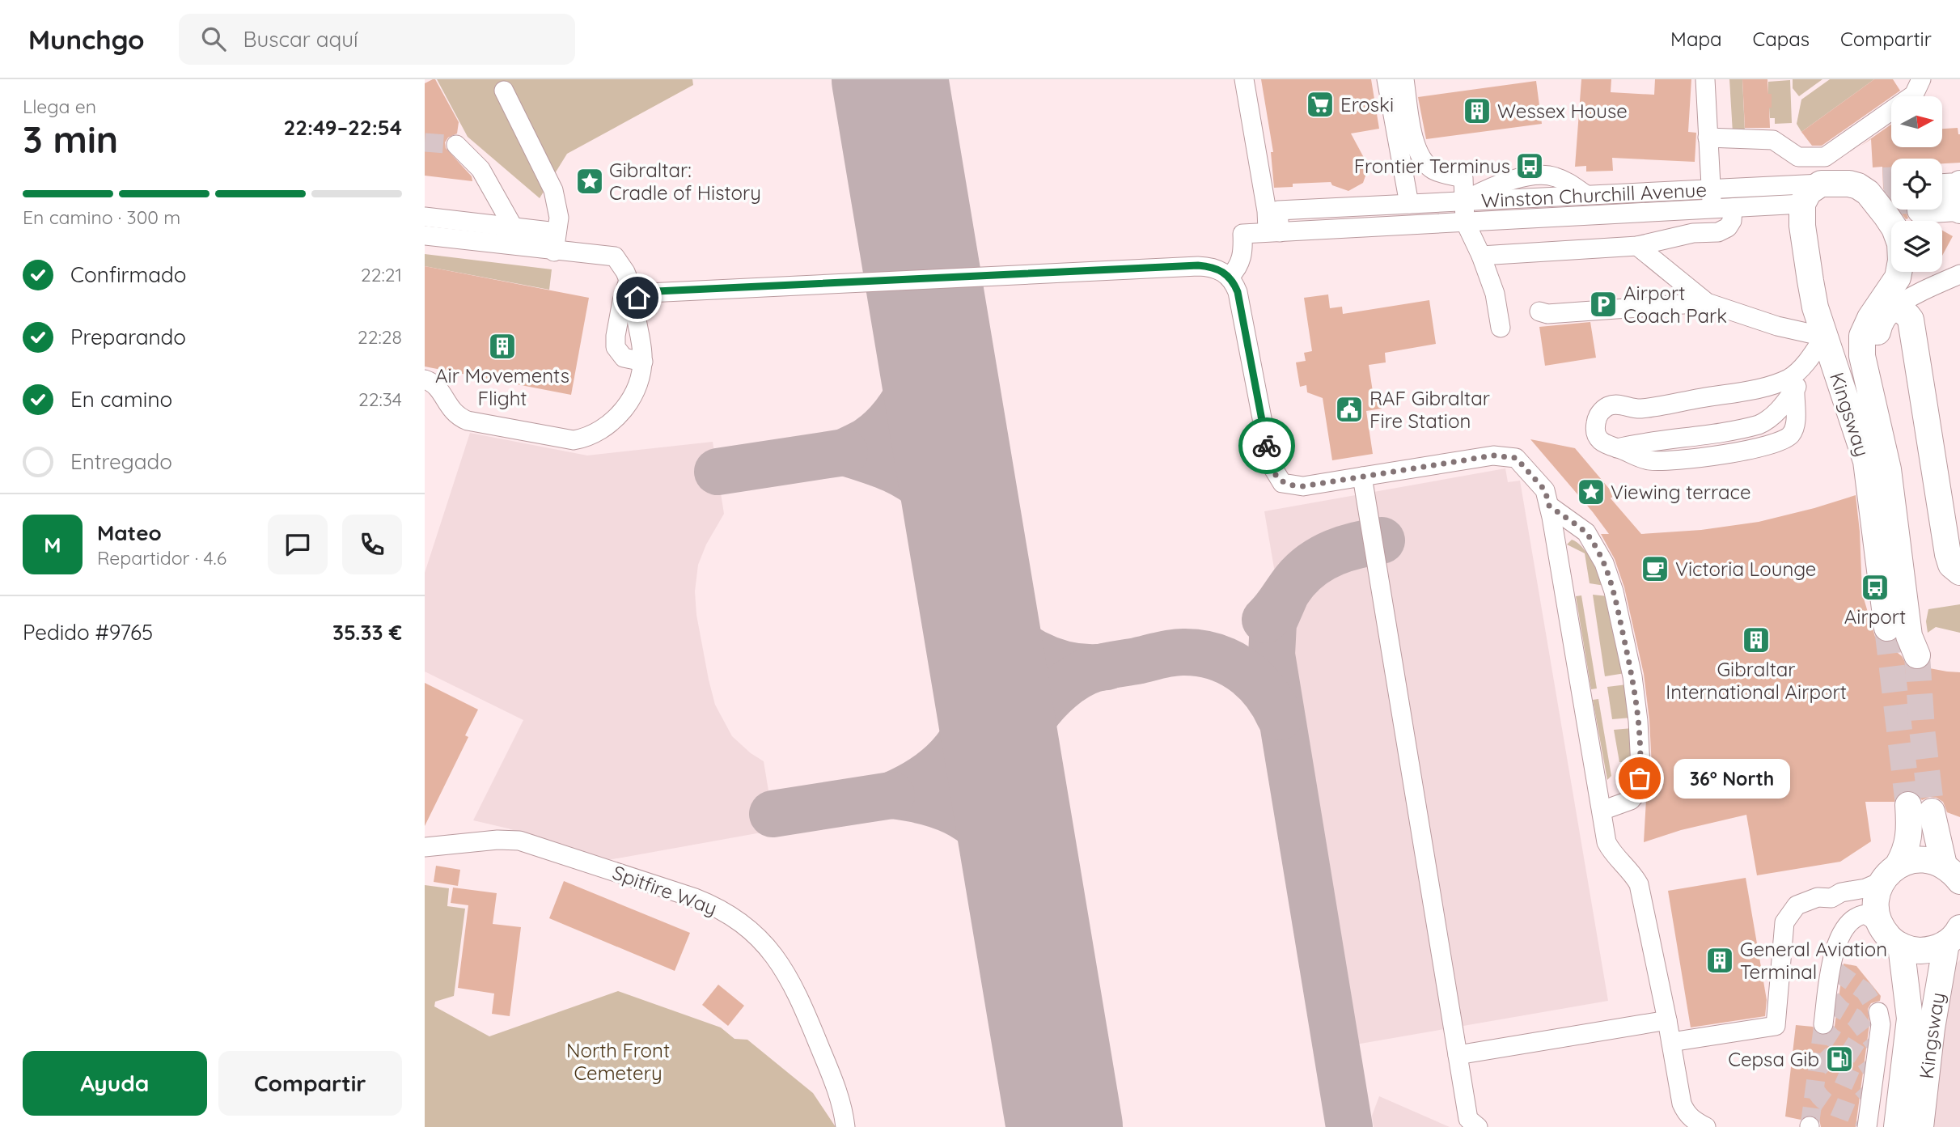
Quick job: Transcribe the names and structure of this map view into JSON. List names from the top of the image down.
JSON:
{
  "streets": {
    "highway": ["Winston Churchill Avenue", "Kingsway"],
    "street": ["Spitfire Way"]
  },
  "crossings": [
    ["Winston Churchill Avenue", "Kingsway"]
  ],
  "parks": ["North Front Cemetery"],
  "places": {
    "supermarket": ["Eroski"],
    "building": [
      "Wessex House",
      "Air Movements Flight",
      "Gibraltar International Airport",
      "General Aviation Terminal"
    ],
    "bus stop": ["Frontier Terminus", "Airport"],
    "place": ["Gibraltar: Cradle of History", "Viewing terrace"],
    "parking": ["Airport Coach Park"],
    "public building": ["RAF Gibraltar Fire Station"],
    "cafe": ["Victoria Lounge"],
    "other": ["36° North"],
    "fuel station": ["Cepsa Gib"]
  },
  "north": "right",
  "page": {
    "header": "Munchgo",
    "search": "Buscar aquí",
    "nav": ["Mapa", "Capas", "Compartir"],
    "heading": ["3 min", "Llega en", "22:49–22:54"],
    "panel": [
      "Mateo",
      "Repartidor · 4.6",
      "Pedido #9765",
      "35.33 €"
    ],
    "bar": "En camino · 300 m",
    "list": [
      ["Confirmado", "22:21"],
      ["Preparando", "22:28"],
      ["En camino", "22:34"],
      "Entregado"
    ],
    "round": "M",
    "bubble": "36° North",
    "buttons": ["Ayuda", "Compartir"]
  }
}
